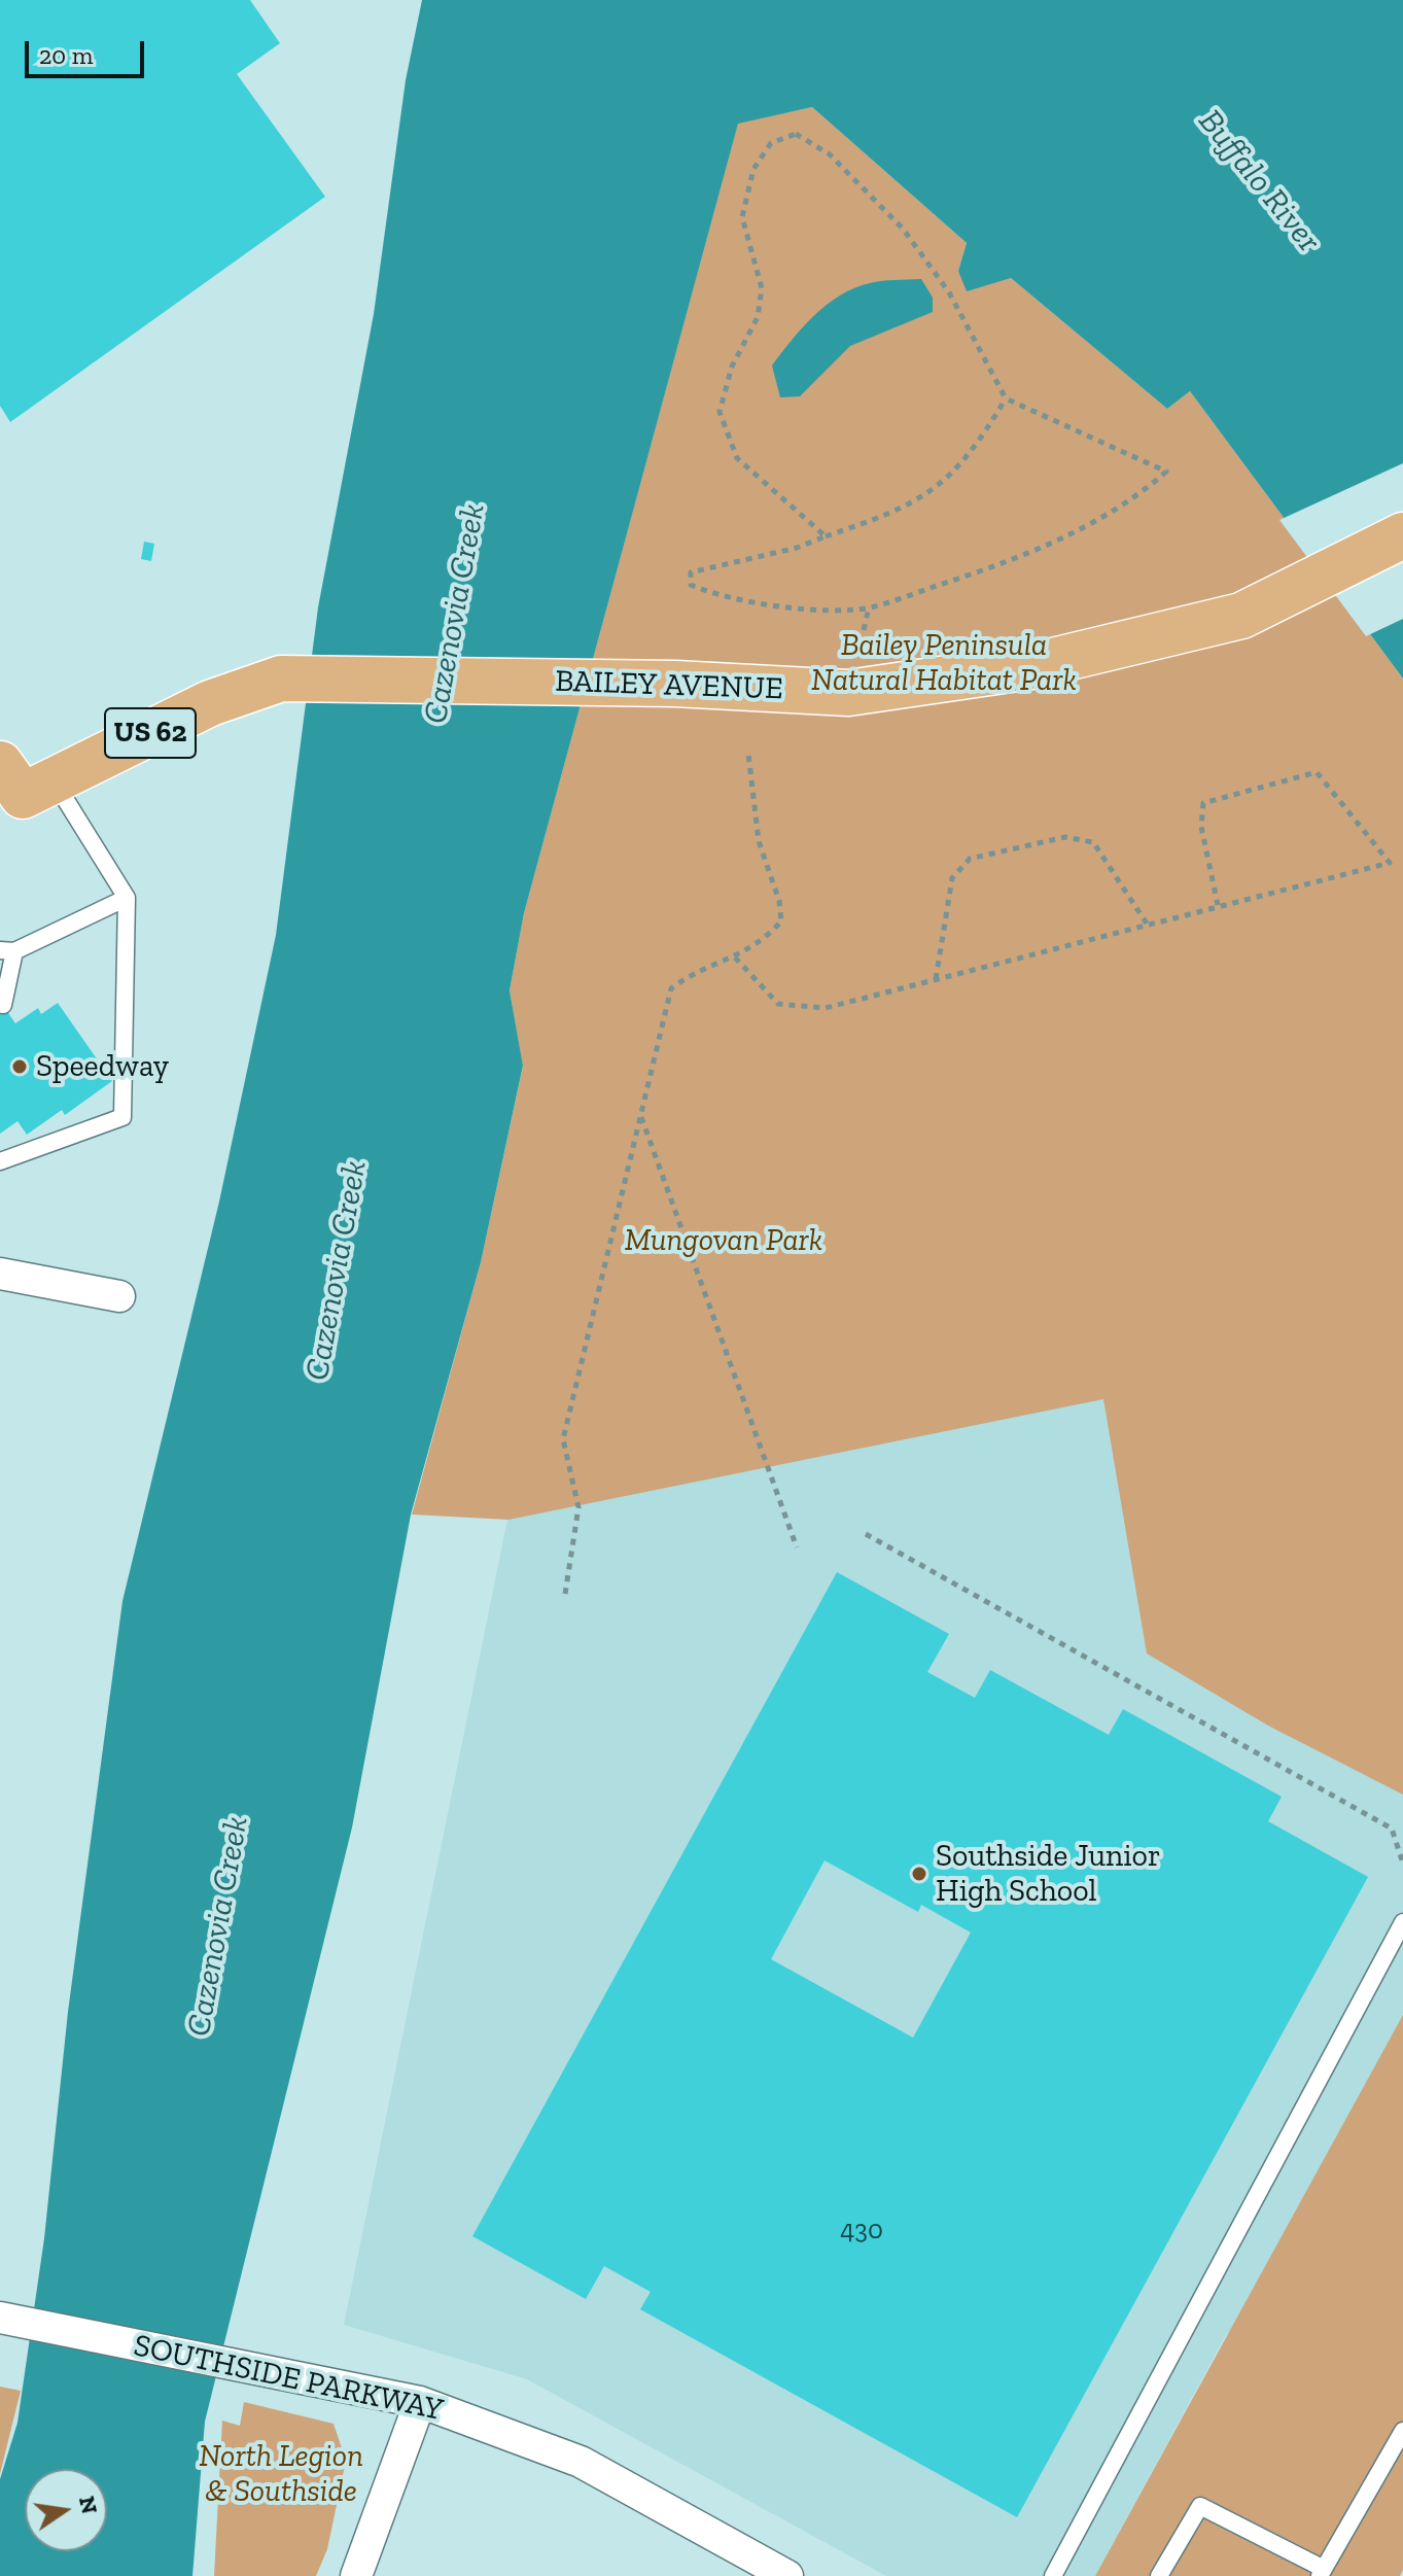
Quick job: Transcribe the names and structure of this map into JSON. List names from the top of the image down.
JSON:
{
  "streets": {
    "main road": ["BAILEY AVENUE", "US 62"],
    "street": ["SOUTHSIDE PARKWAY"]
  },
  "water": ["Buffalo River", "Cazenovia Creek"],
  "parks": ["Bailey Peninsula Natural Habitat Park", "Mungovan Park", "North Legion & Southside"],
  "places": ["Speedway", "Southside Junior High School"],
  "house_numbers": ["430"],
  "scale_bar": "20 m",
  "north": "right"
}
